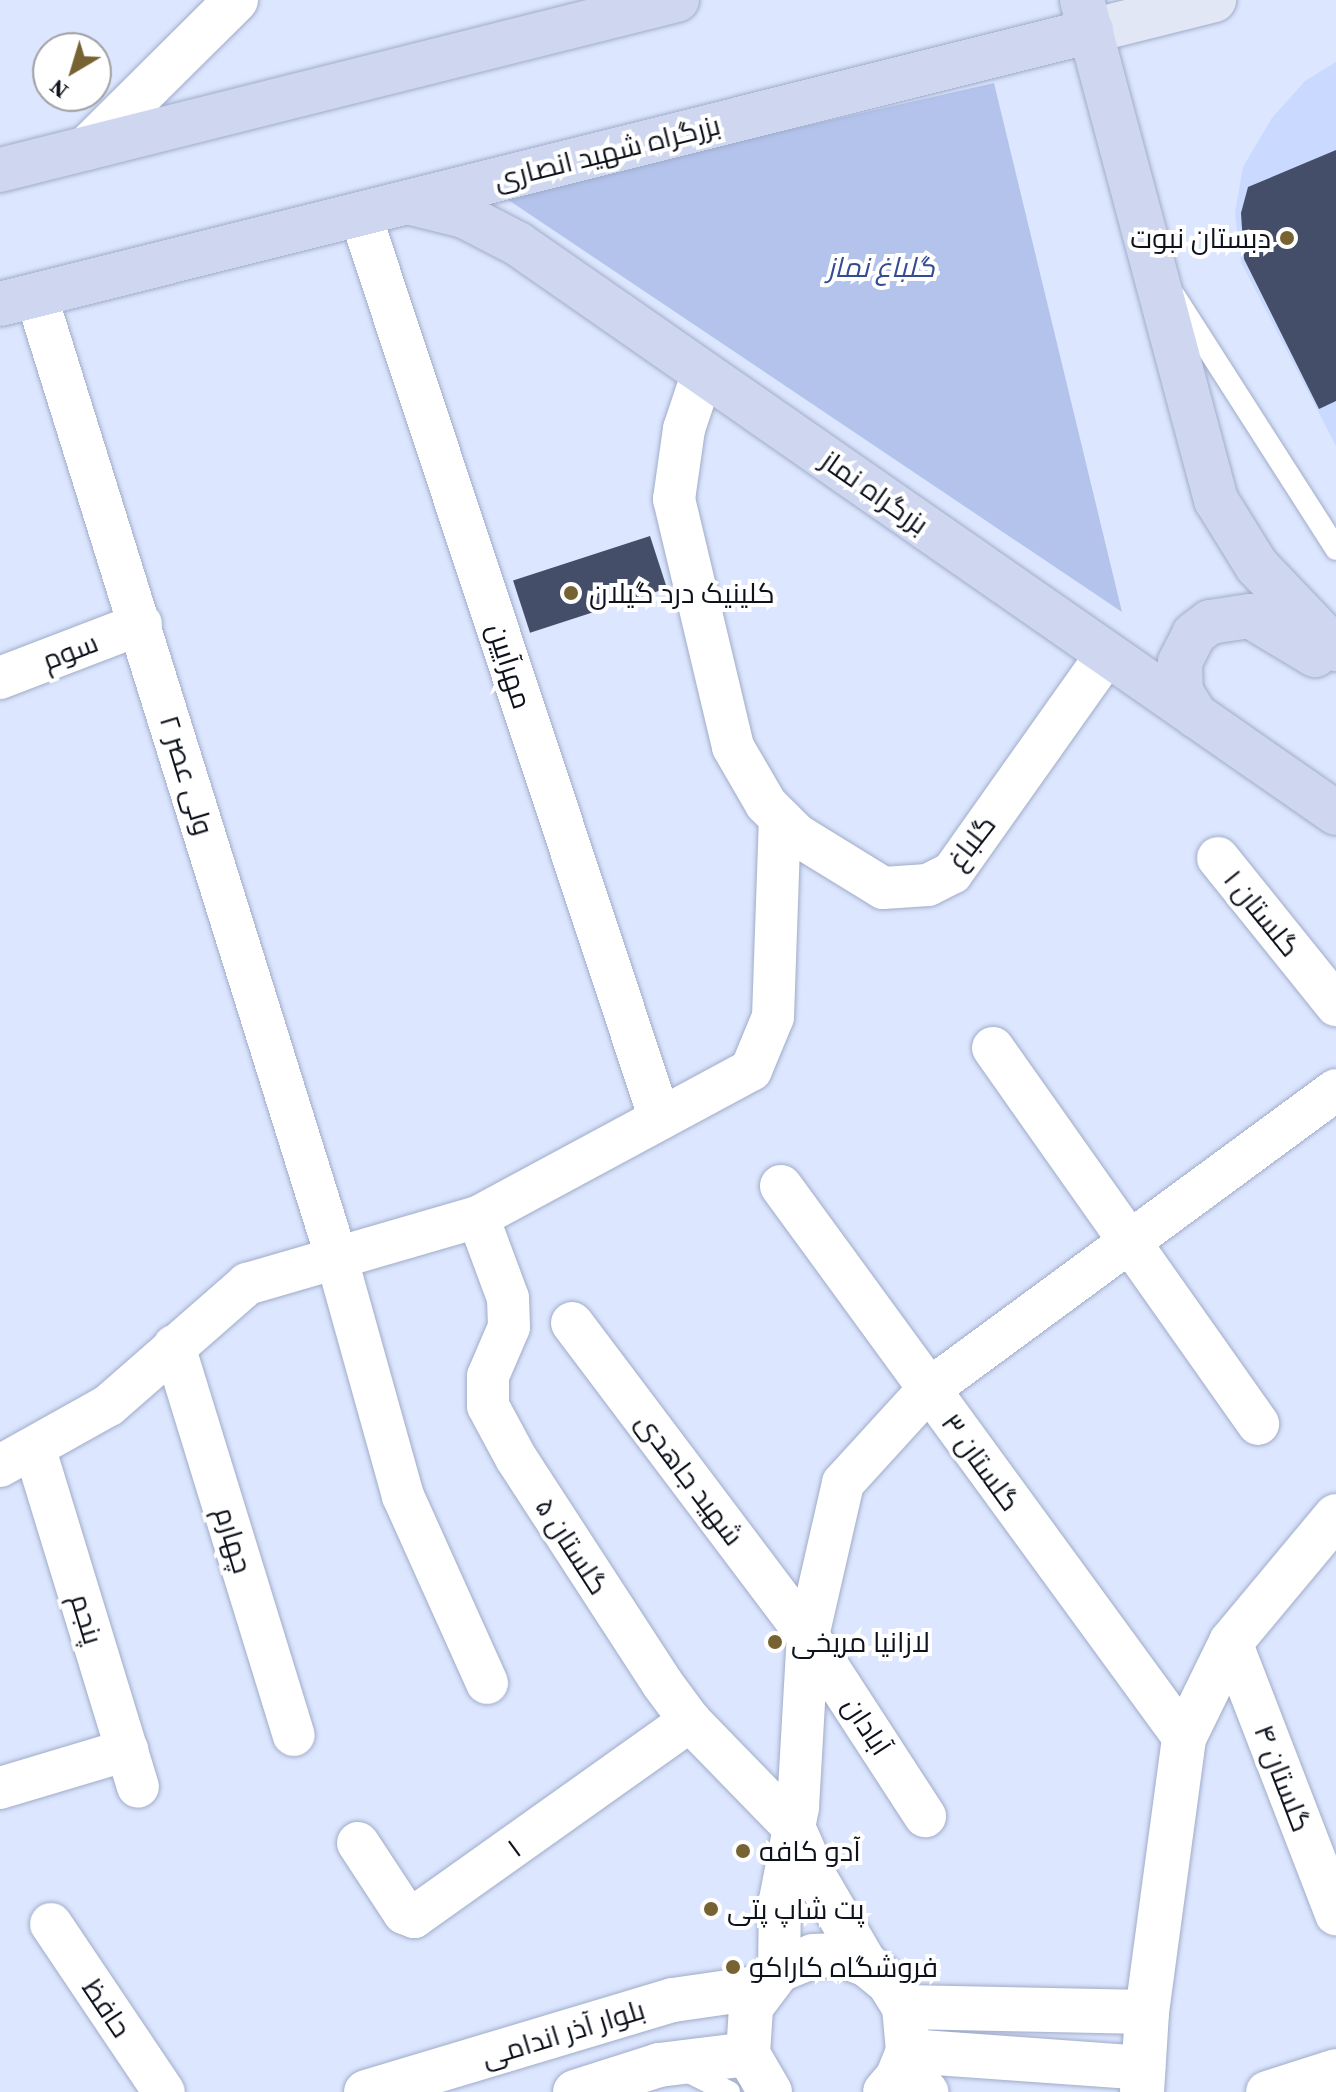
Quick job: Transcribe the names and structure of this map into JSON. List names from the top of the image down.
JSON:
{
  "streets": {
    "highway": ["بزرگراه شهید انصاری", "بزرگراه نماز"],
    "main road": ["بلوار آذر اندامی"],
    "street": [
      "سوم",
      "مهرآیین",
      "ولی عصر ۲",
      "گلباغ",
      "گلستان ۱",
      "گلستان ۳",
      "شهید جاهدی",
      "چهارم",
      "گلستان ۵",
      "پنجم",
      "آبادان",
      "گلستان ۴",
      "۱",
      "حافظ"
    ]
  },
  "crossings": [
    ["بزرگراه شهید انصاری", "بزرگراه نماز"],
    ["بزرگراه شهید انصاری", "مهرآیین"],
    ["بزرگراه شهید انصاری", "ولی عصر ۲"],
    ["بزرگراه نماز", "مهرآیین"],
    ["بزرگراه نماز", "گلباغ"],
    ["سوم", "ولی عصر ۲"],
    ["شهید جاهدی", "آبادان"],
    ["گلستان ۵", "۱"]
  ],
  "parks": ["گلباغ نماز"],
  "places": [
    "دبستان نبوت",
    "کلینیک درد گیلان",
    "لازانیا مریخی",
    "آدو کافه",
    "پت شاپ پتی",
    "فروشگاه کاراکو"
  ],
  "north": "bottom left"
}
